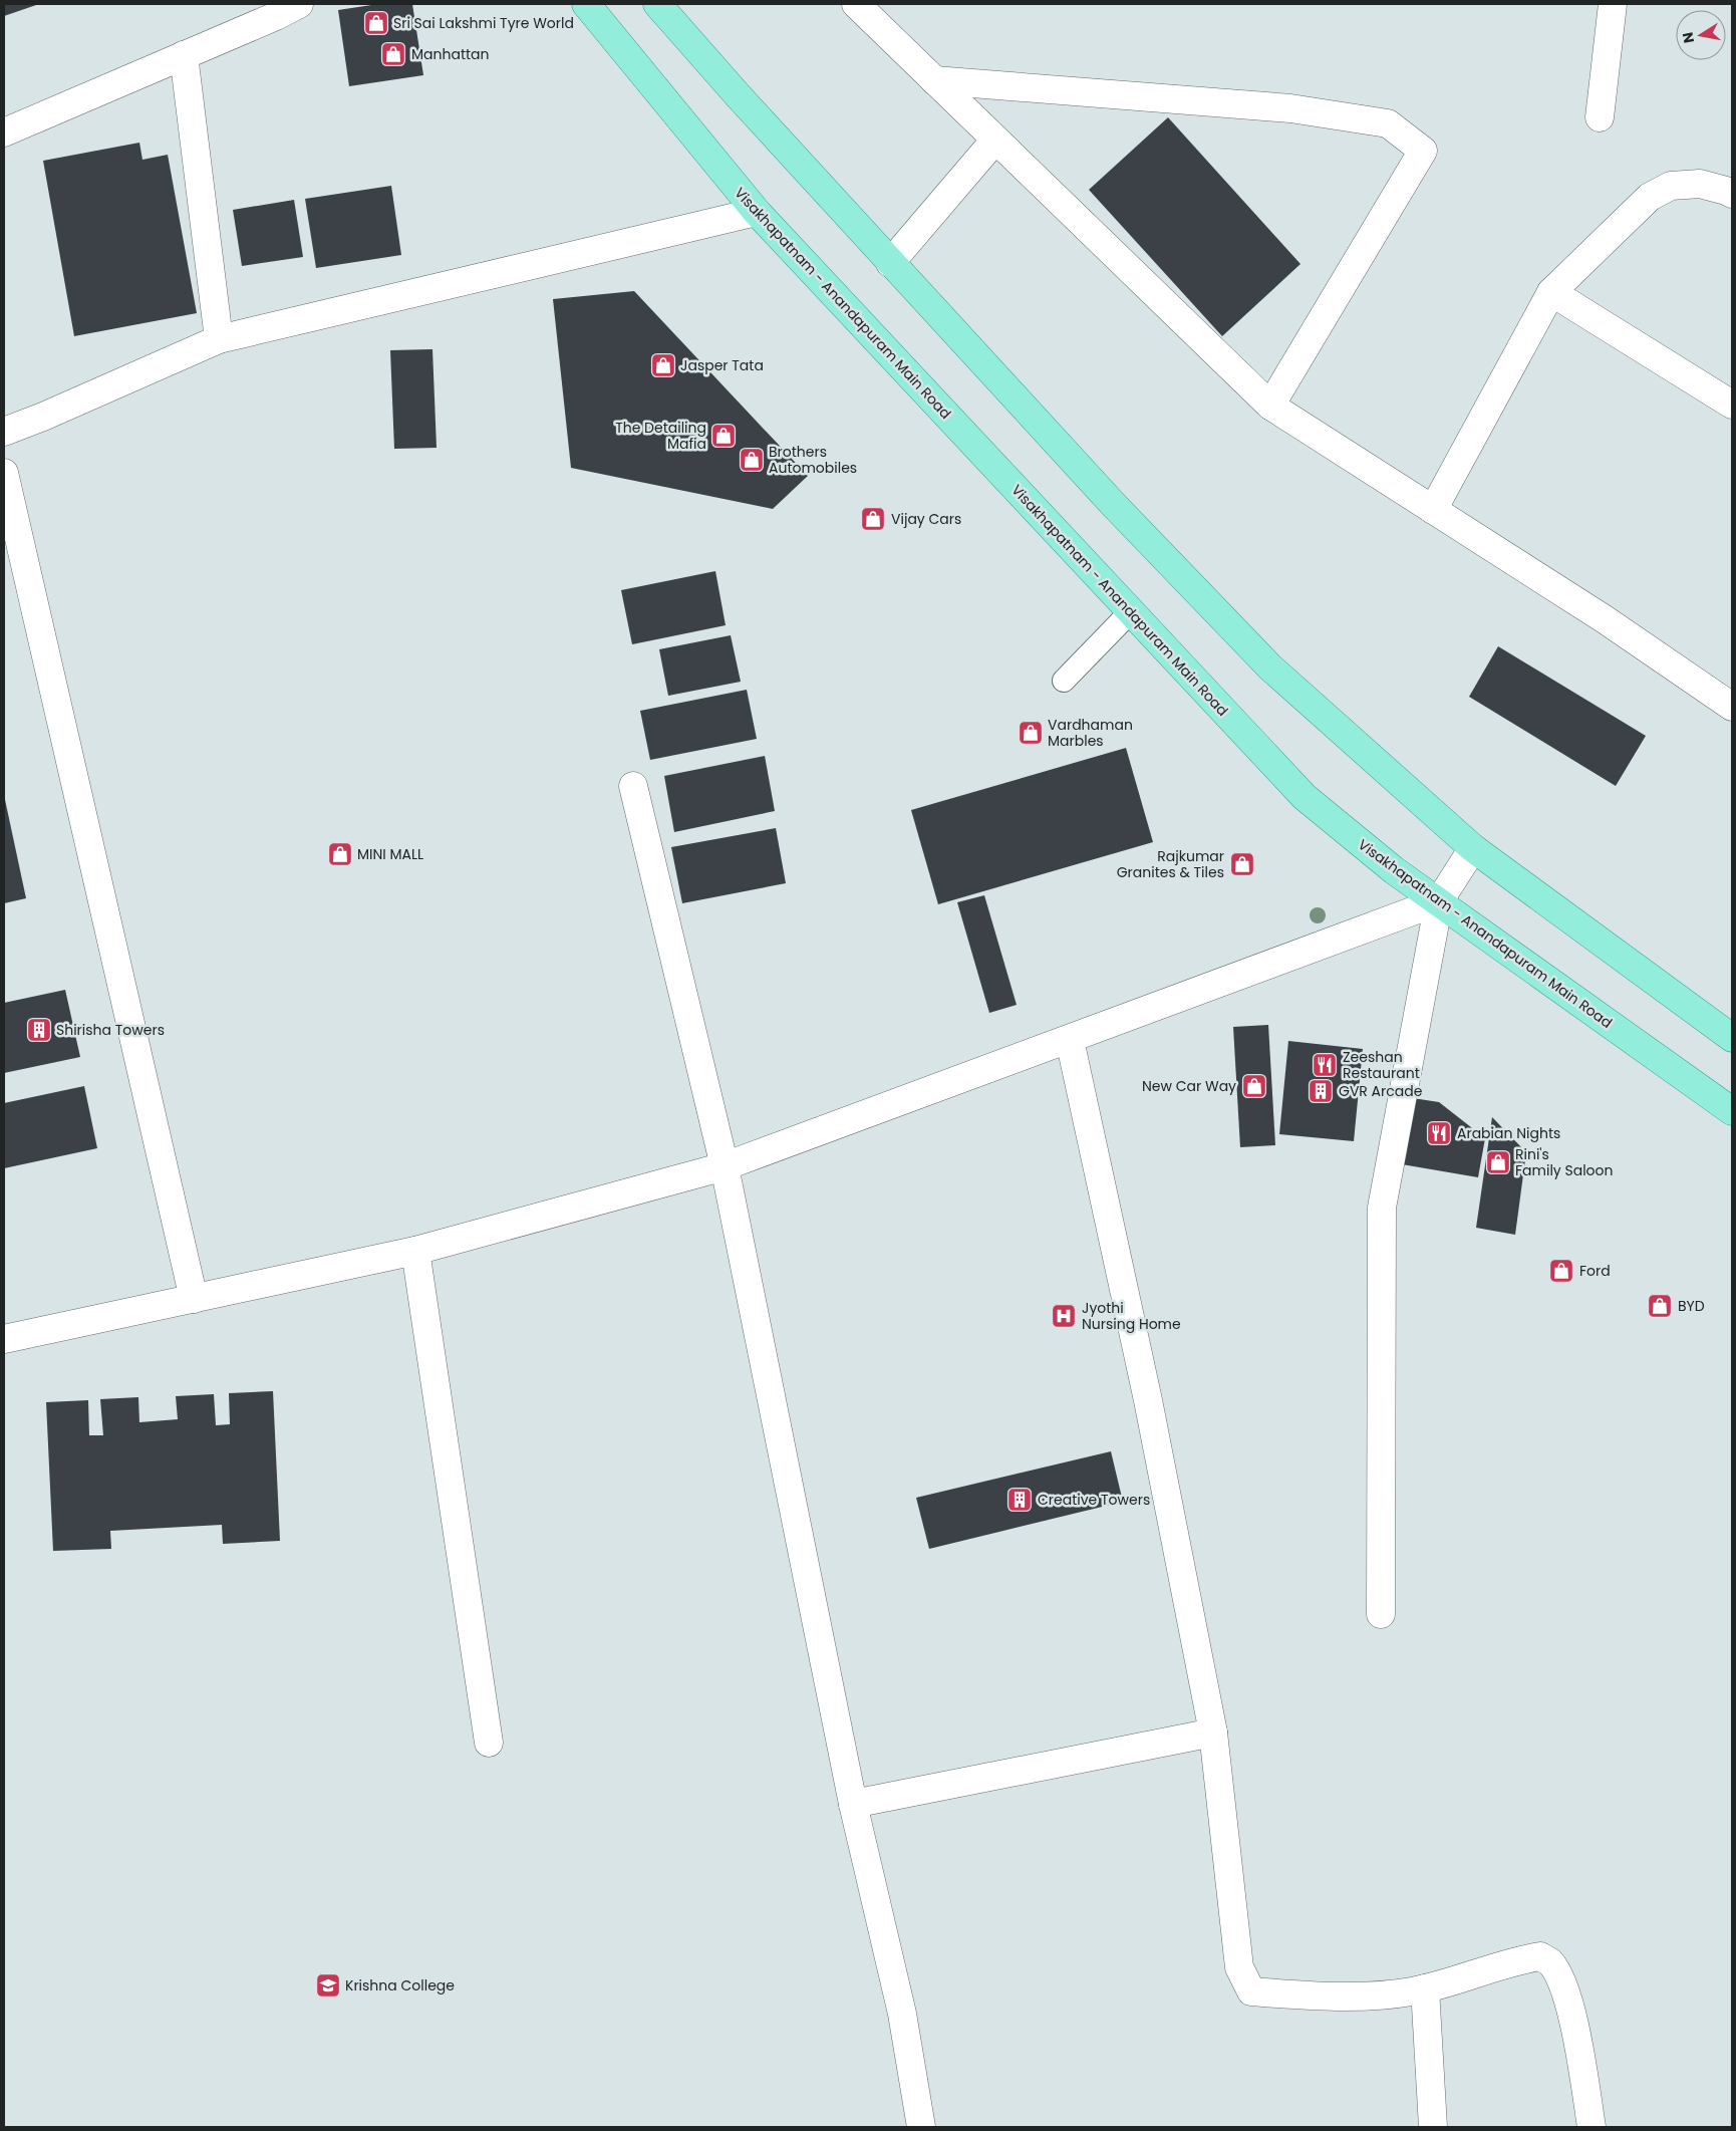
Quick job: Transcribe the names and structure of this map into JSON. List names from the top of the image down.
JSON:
{
  "streets": {
    "main road": ["Visakhapatnam - Anandapuram Main Road"]
  },
  "places": {
    "shop": [
      "Sri Sai Lakshmi Tyre World",
      "Manhattan",
      "Jasper Tata",
      "The Detailing Mafia",
      "Brothers Automobiles",
      "Vijay Cars",
      "Vardhaman Marbles",
      "MINI MALL",
      "Rajkumar Granites & Tiles",
      "New Car Way",
      "Rini's Family Saloon",
      "Ford",
      "BYD"
    ],
    "building": ["Shirisha Towers", "GVR Arcade", "Creative Towers"],
    "restaurant": ["Zeeshan Restaurant", "Arabian Nights"],
    "hospital": ["Jyothi Nursing Home"],
    "school or university": ["Krishna College"]
  },
  "north": "left"
}
